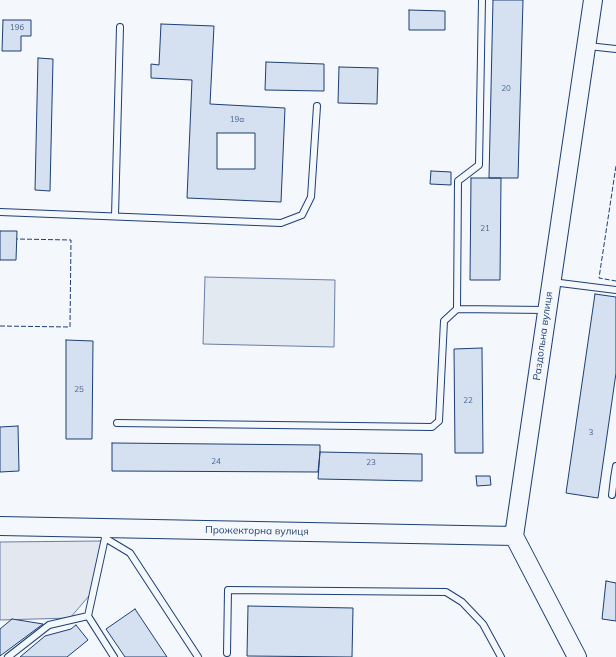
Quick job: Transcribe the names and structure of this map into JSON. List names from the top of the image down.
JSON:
{
  "streets": {
    "street": ["Раздольна вулиця", "Прожекторна вулиця"]
  },
  "crossings": [
    ["Раздольна вулиця", "Прожекторна вулиця"]
  ],
  "house_numbers": [
    "19б",
    "20",
    "19а",
    "21",
    "25",
    "22",
    "3",
    "24",
    "23"
  ]
}
